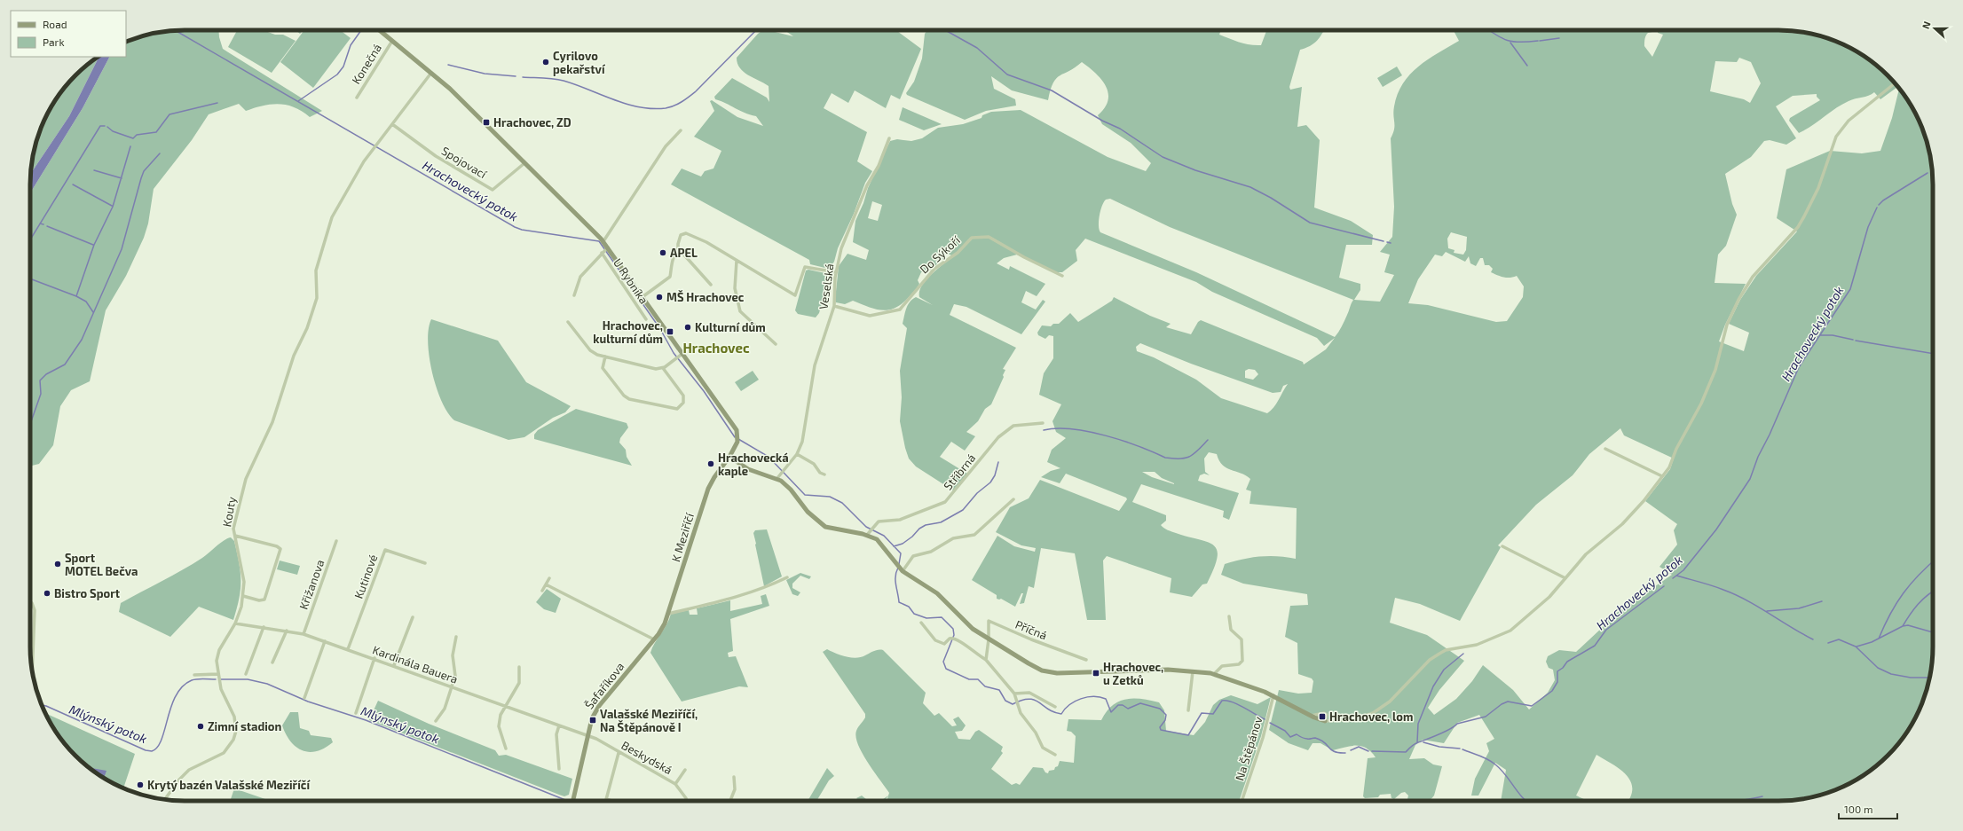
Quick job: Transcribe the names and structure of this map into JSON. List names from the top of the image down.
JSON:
{
  "streets": {
    "street": [
      "Konečná",
      "Spojovací",
      "Do Sýkoří",
      "U Rybníka",
      "Veselská",
      "Stříbrná",
      "Kouty",
      "K Meziříčí",
      "Kutinové",
      "Křižanova",
      "Příčná",
      "Kardinála Bauera",
      "Šafaříkova",
      "Na Štěpánov",
      "Beskydská"
    ]
  },
  "crossings": [
    ["Spojovací", "Kouty"],
    ["Do Sýkoří", "Veselská"],
    ["Kouty", "Kardinála Bauera"],
    ["K Meziříčí", "Šafaříkova"],
    ["Kutinové", "Kardinála Bauera"],
    ["Křižanova", "Kardinála Bauera"],
    ["Kardinála Bauera", "Šafaříkova"],
    ["Kardinála Bauera", "Beskydská"],
    ["Šafaříkova", "Beskydská"]
  ],
  "districts": ["Hrachovec"],
  "water": ["Hrachovecký potok", "Mlýnský potok"],
  "places": {
    "other": [
      "Cyrilovo pekařství",
      "APEL",
      "MŠ Hrachovec",
      "Kulturní dům",
      "Hrachovecká kaple",
      "Sport MOTEL Bečva",
      "Bistro Sport",
      "Zimní stadion",
      "Krytý bazén Valašské Meziříčí"
    ],
    "transit": [
      "Hrachovec, ZD",
      "Hrachovec, kulturní dům",
      "Hrachovec, u Zetků",
      "Hrachovec, lom",
      "Valašské Meziříčí, Na Štěpánově I"
    ]
  },
  "legend": ["Road", "Park"],
  "scale_bar": "100 m",
  "north": "left"
}
